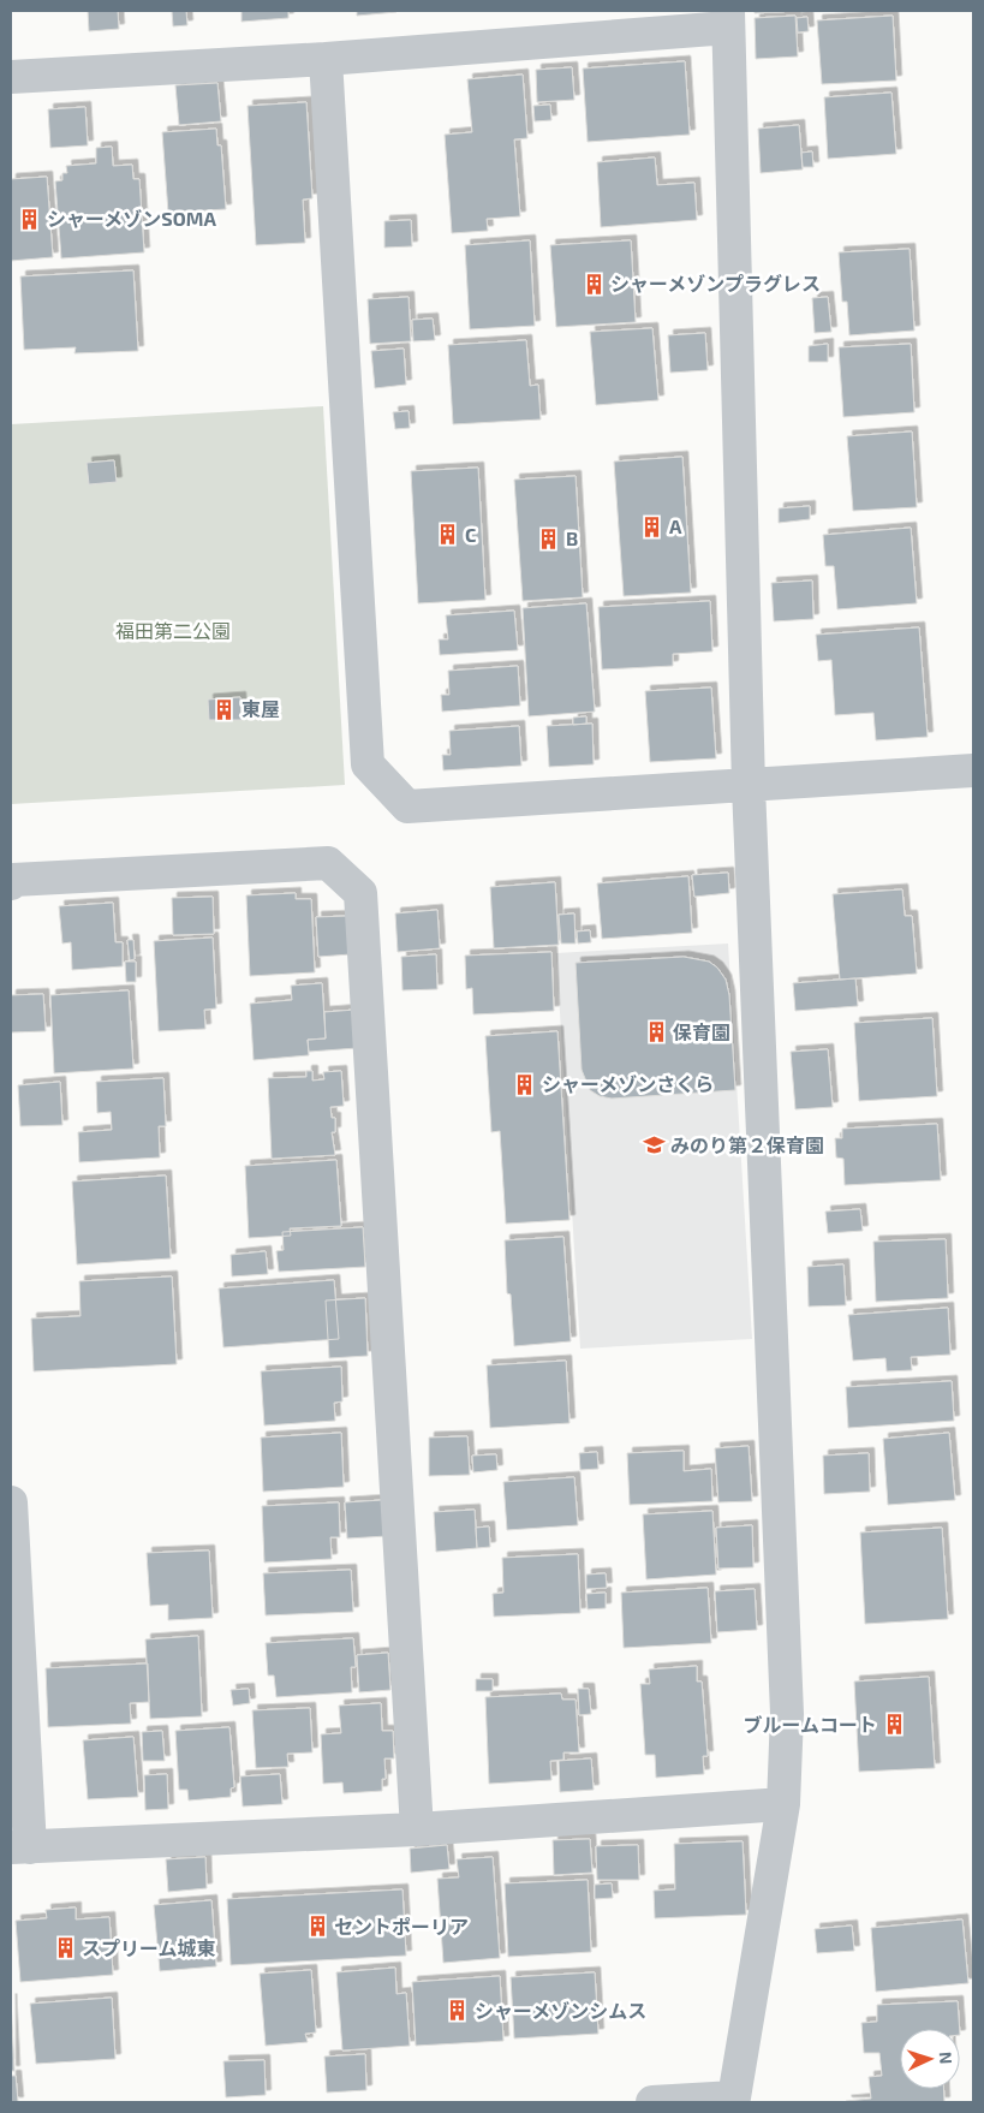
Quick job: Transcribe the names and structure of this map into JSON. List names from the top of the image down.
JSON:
{
  "parks": ["福田第二公園"],
  "places": {
    "building": [
      "シャーメゾンSOMA",
      "シャーメゾンプラグレス",
      "A",
      "C",
      "B",
      "東屋",
      "保育園",
      "シャーメゾンさくら",
      "ブルームコート",
      "セントポーリア",
      "スプリーム城東",
      "シャーメゾンシムス"
    ],
    "school or university": ["みのり第２保育園"]
  },
  "north": "right"
}
